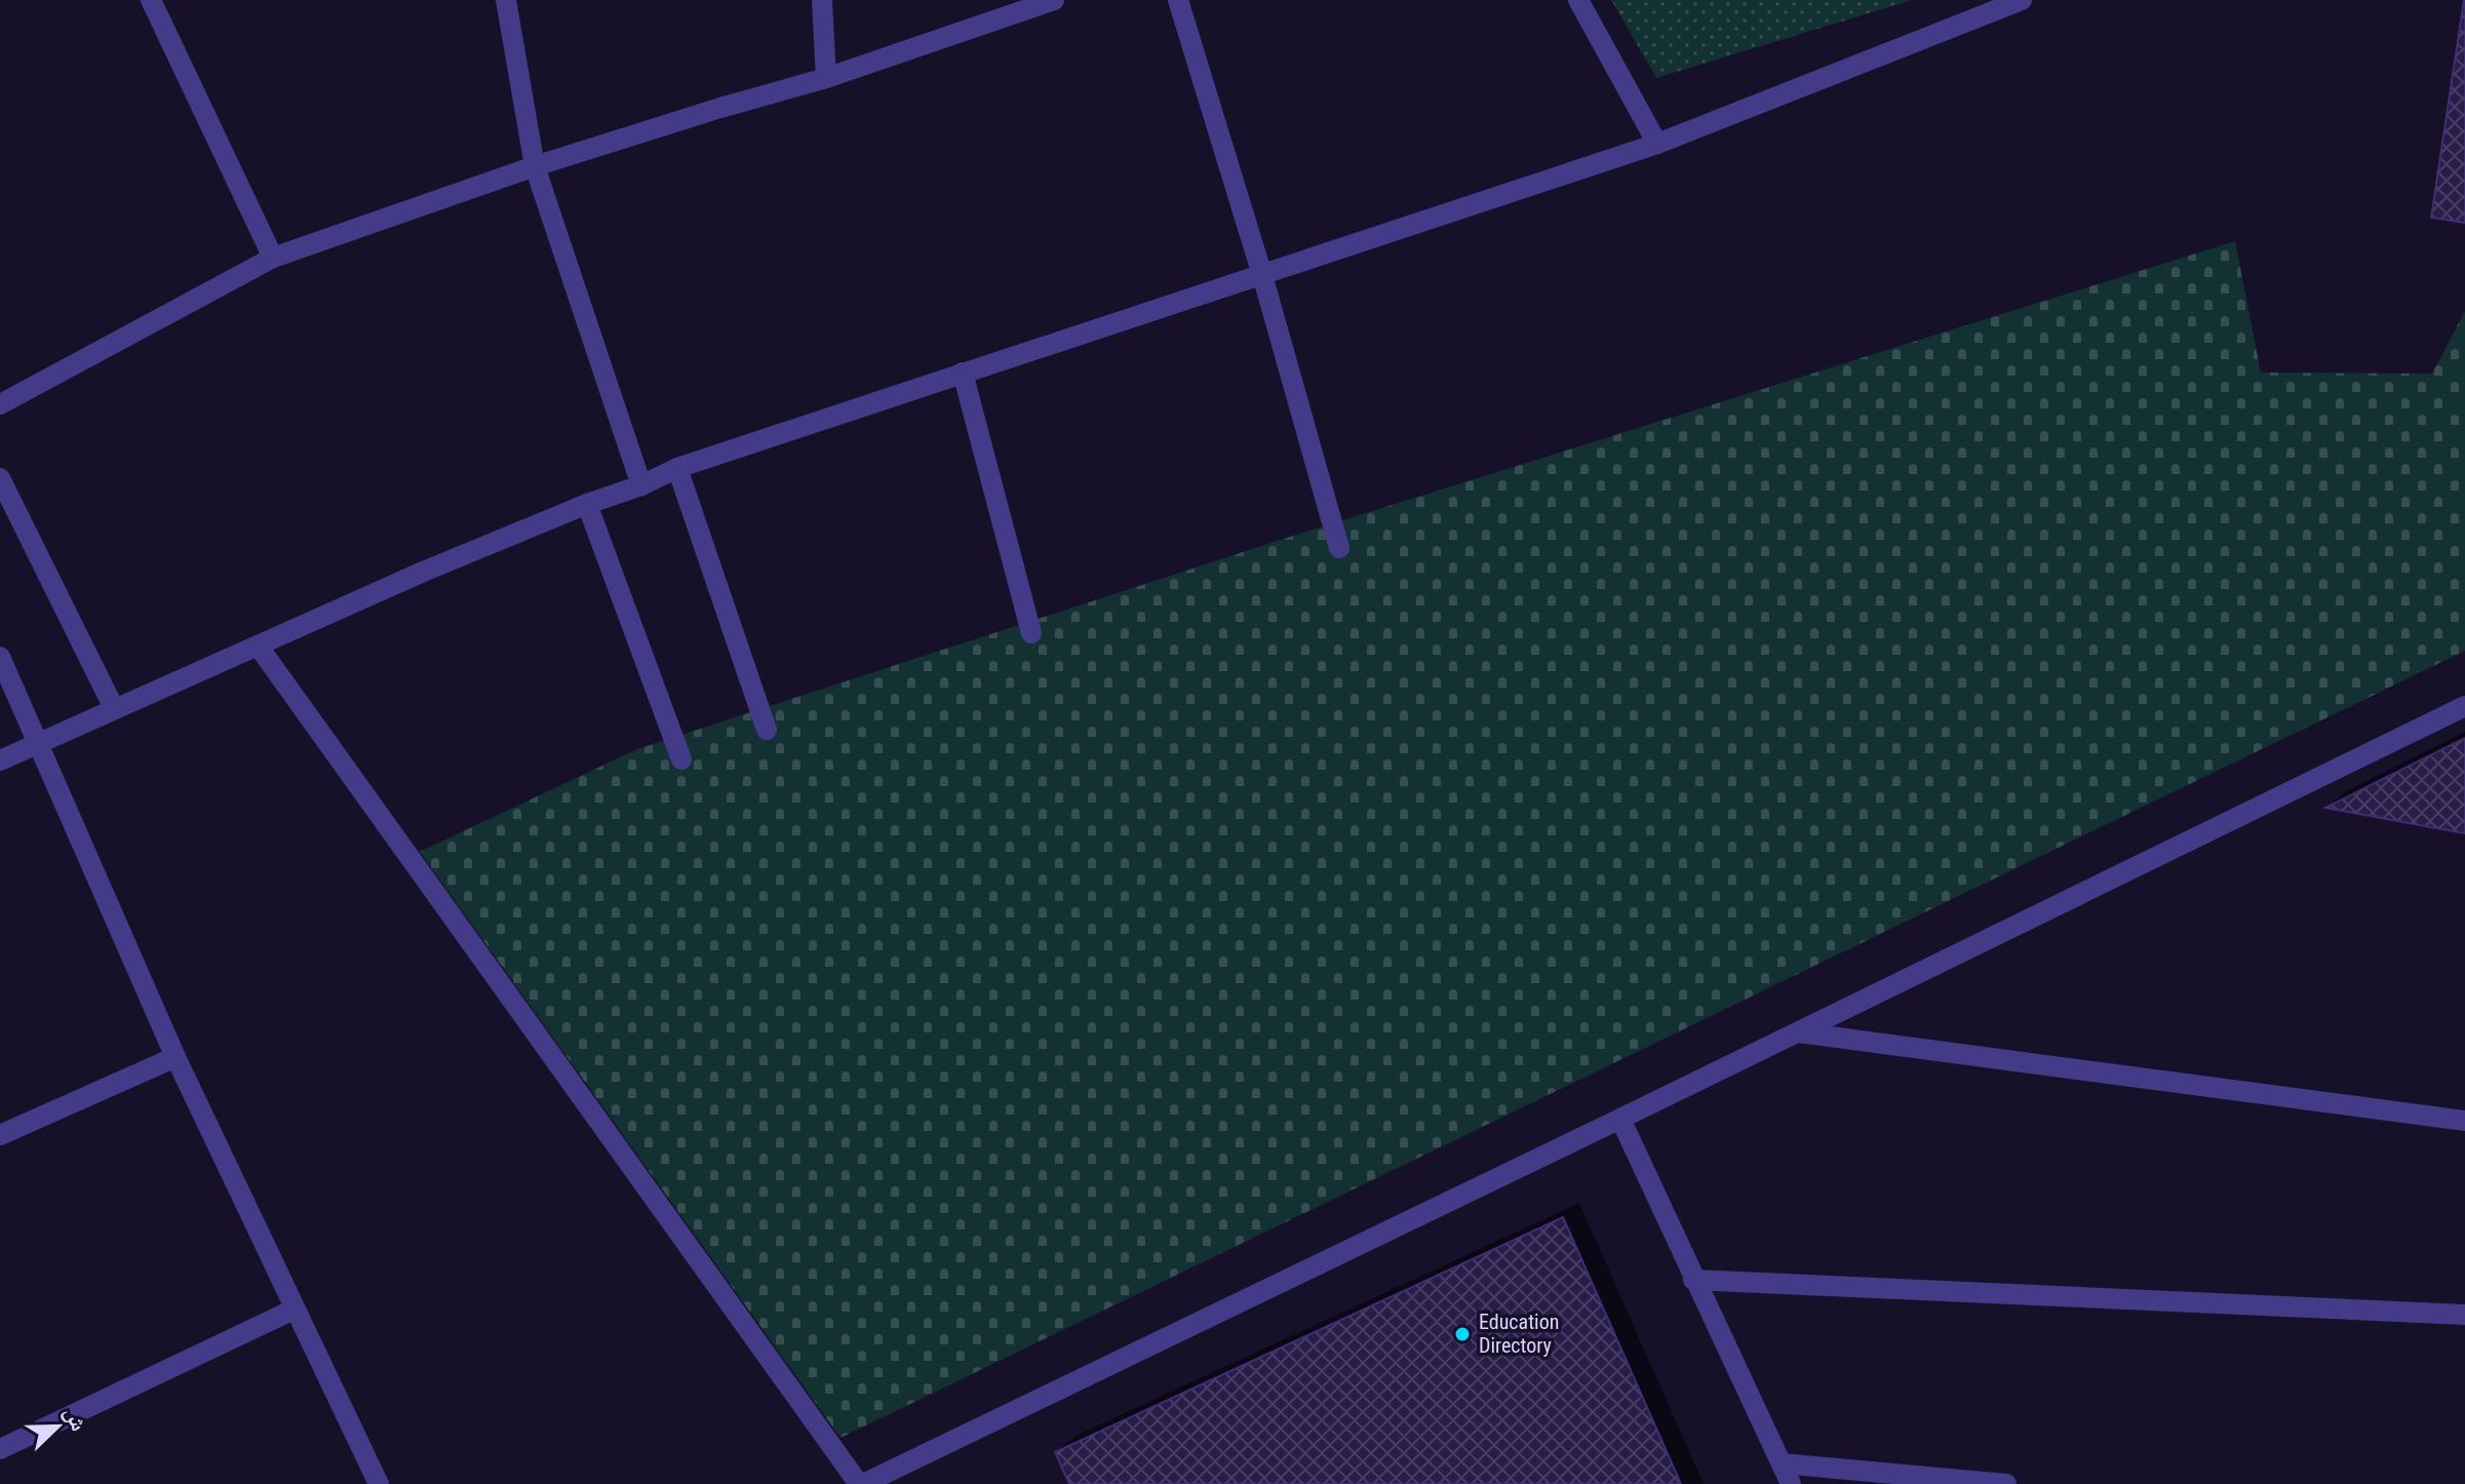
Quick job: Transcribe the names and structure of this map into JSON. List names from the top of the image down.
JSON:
{
  "places": ["Education Directory"],
  "north": "top right"
}
